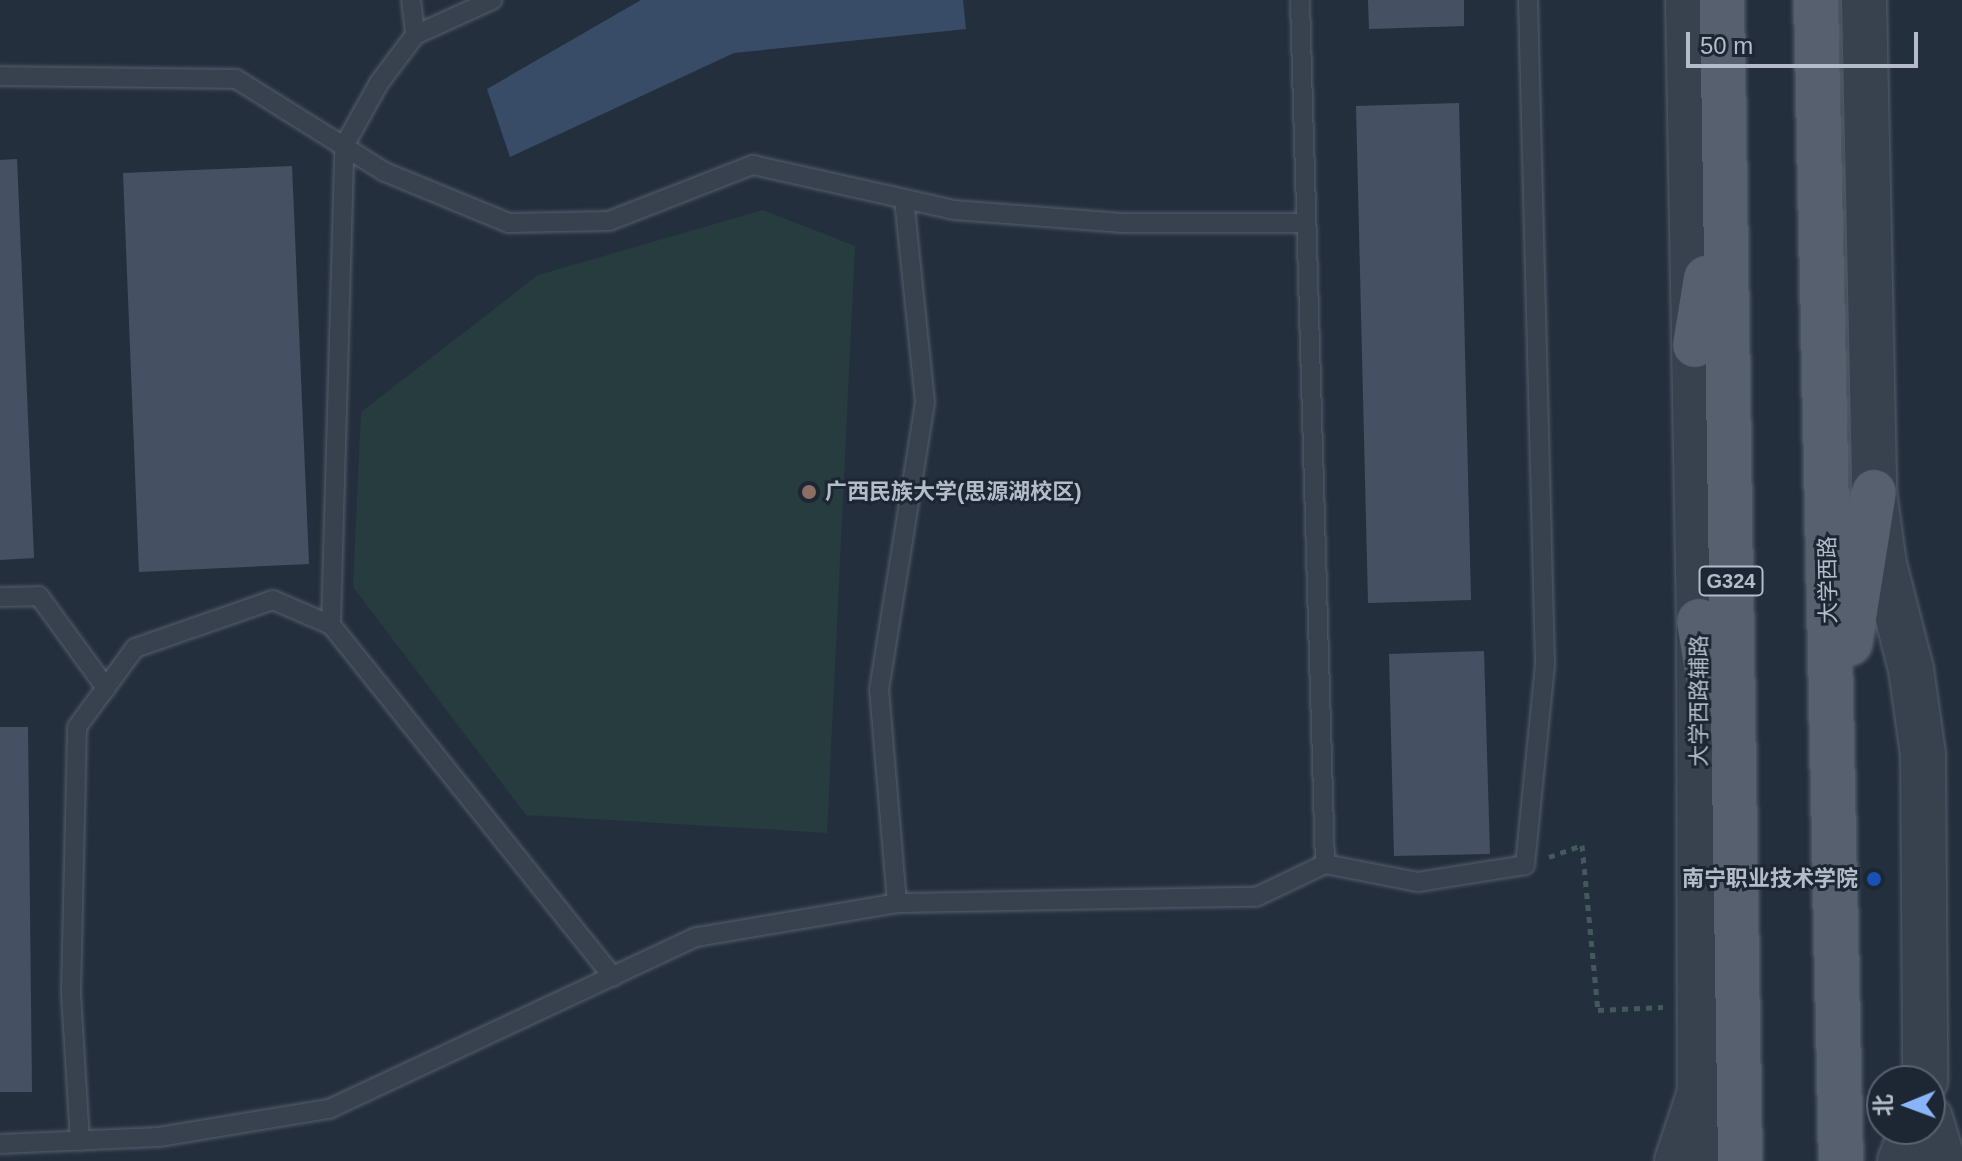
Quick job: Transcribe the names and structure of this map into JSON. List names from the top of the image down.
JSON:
{
  "streets": {
    "main road": ["大学西路", "G324"],
    "street": ["大学西路辅路"]
  },
  "places": ["广西民族大学(思源湖校区)", "南宁职业技术学院"],
  "scale_bar": "50 m",
  "north": "left"
}
